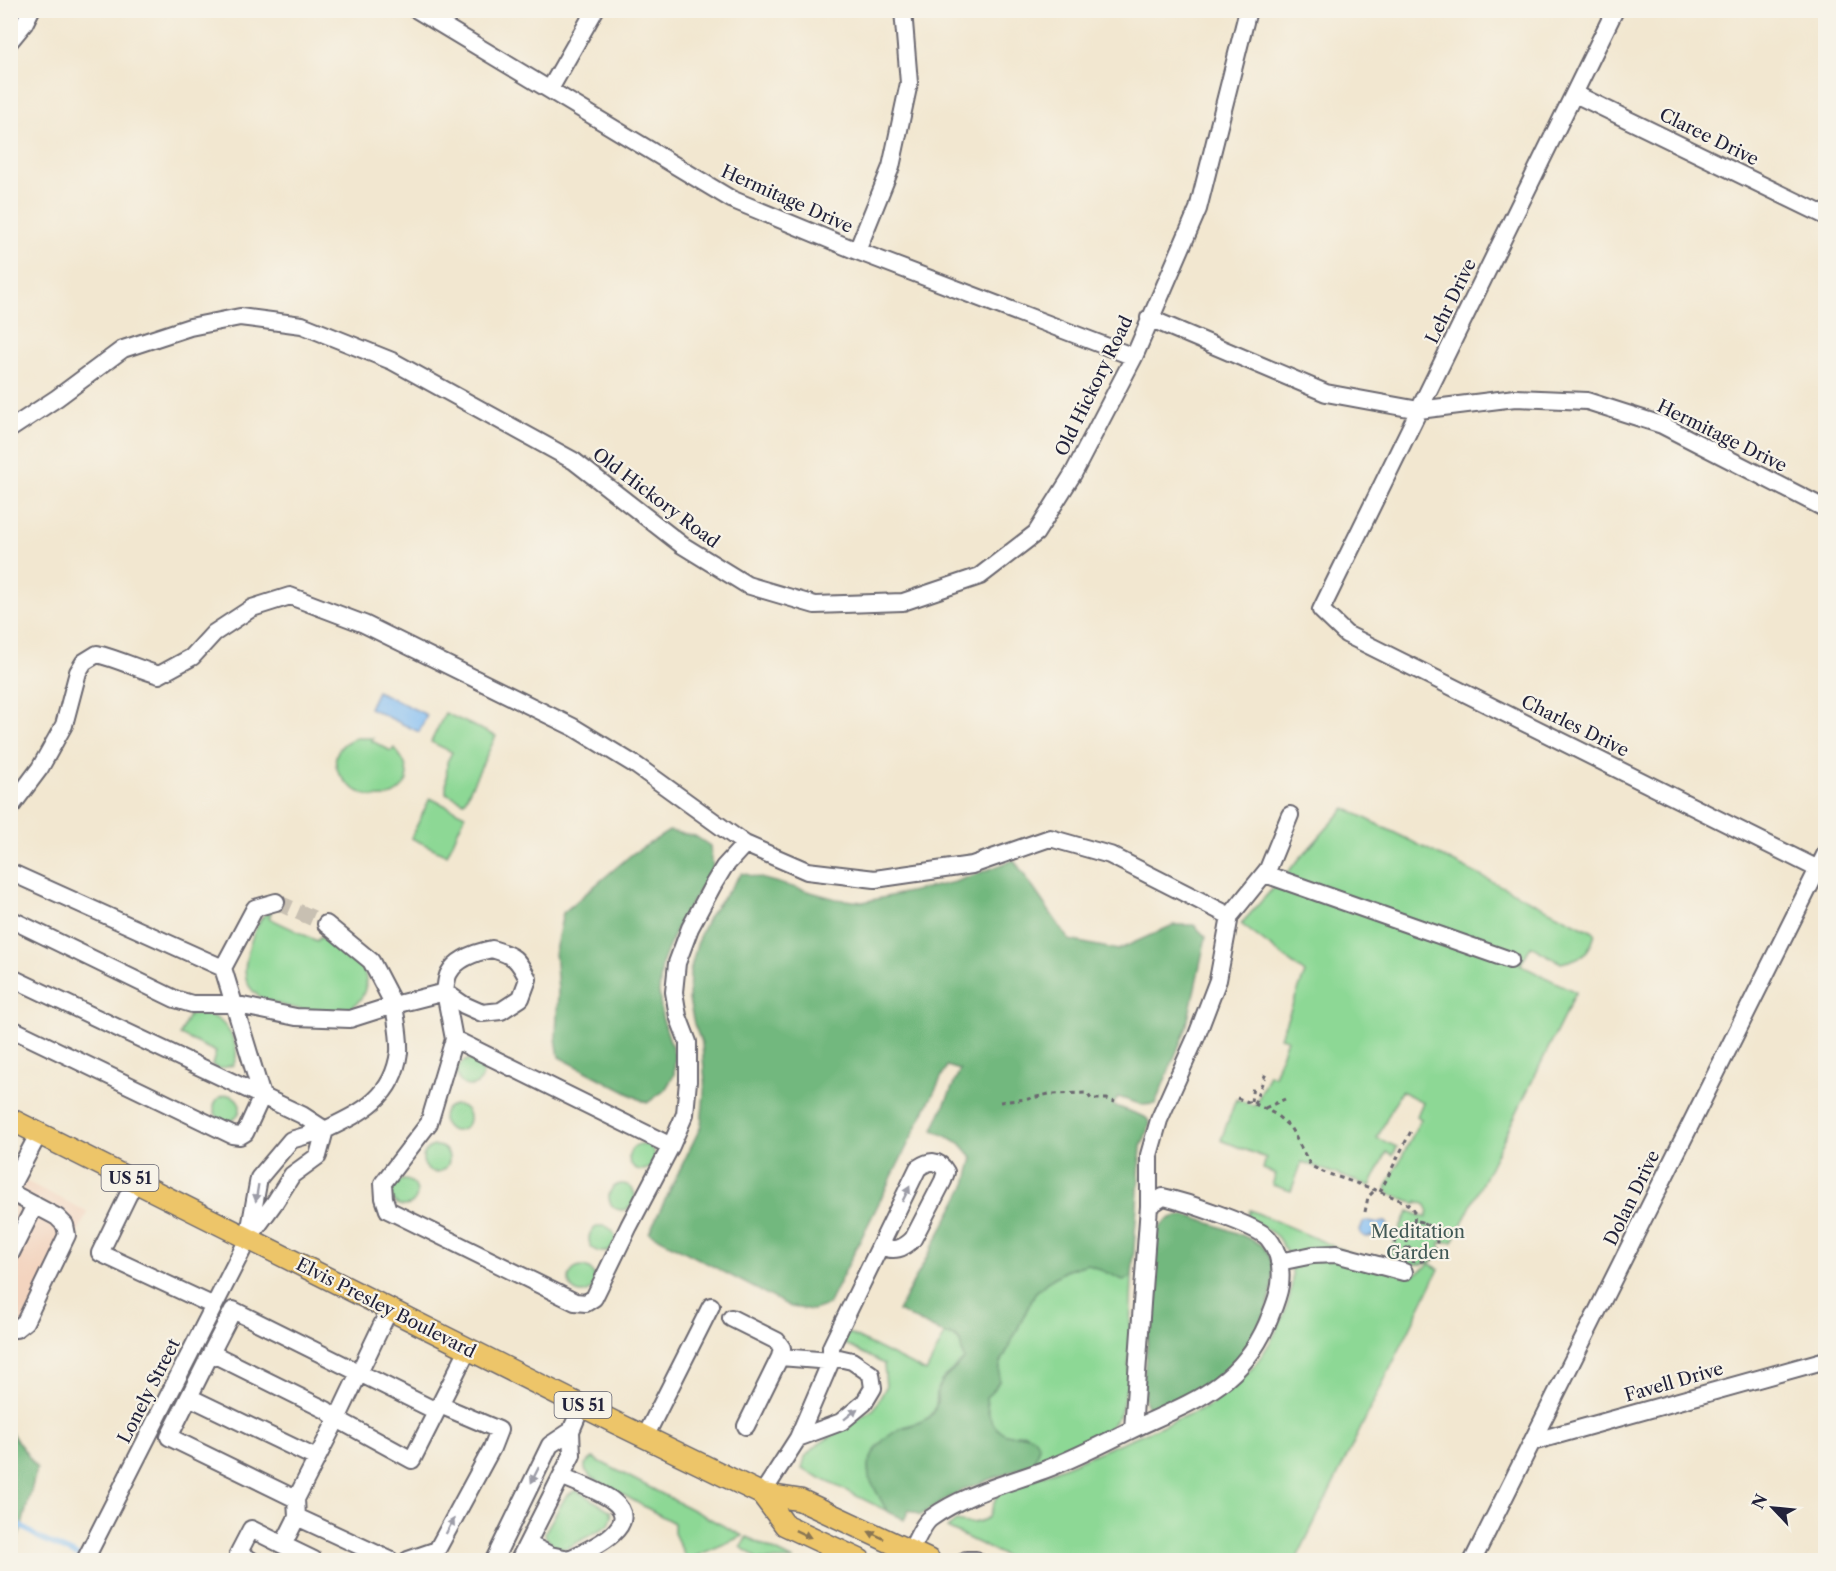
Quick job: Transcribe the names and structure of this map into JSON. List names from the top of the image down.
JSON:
{
  "streets": {
    "main road": ["US 51", "Elvis Presley Boulevard"],
    "street": [
      "Claree Drive",
      "Hermitage Drive",
      "Lehr Drive",
      "Old Hickory Road",
      "Charles Drive",
      "Dolan Drive",
      "Favell Drive",
      "Lonely Street"
    ]
  },
  "crossings": [
    ["Claree Drive", "Lehr Drive"],
    ["Hermitage Drive", "Lehr Drive"],
    ["Hermitage Drive", "Old Hickory Road"],
    ["Lehr Drive", "Charles Drive"],
    ["Charles Drive", "Dolan Drive"],
    ["Dolan Drive", "Favell Drive"],
    ["Elvis Presley Boulevard", "Lonely Street"]
  ],
  "parks": ["Meditation Garden"],
  "north": "top left"
}
